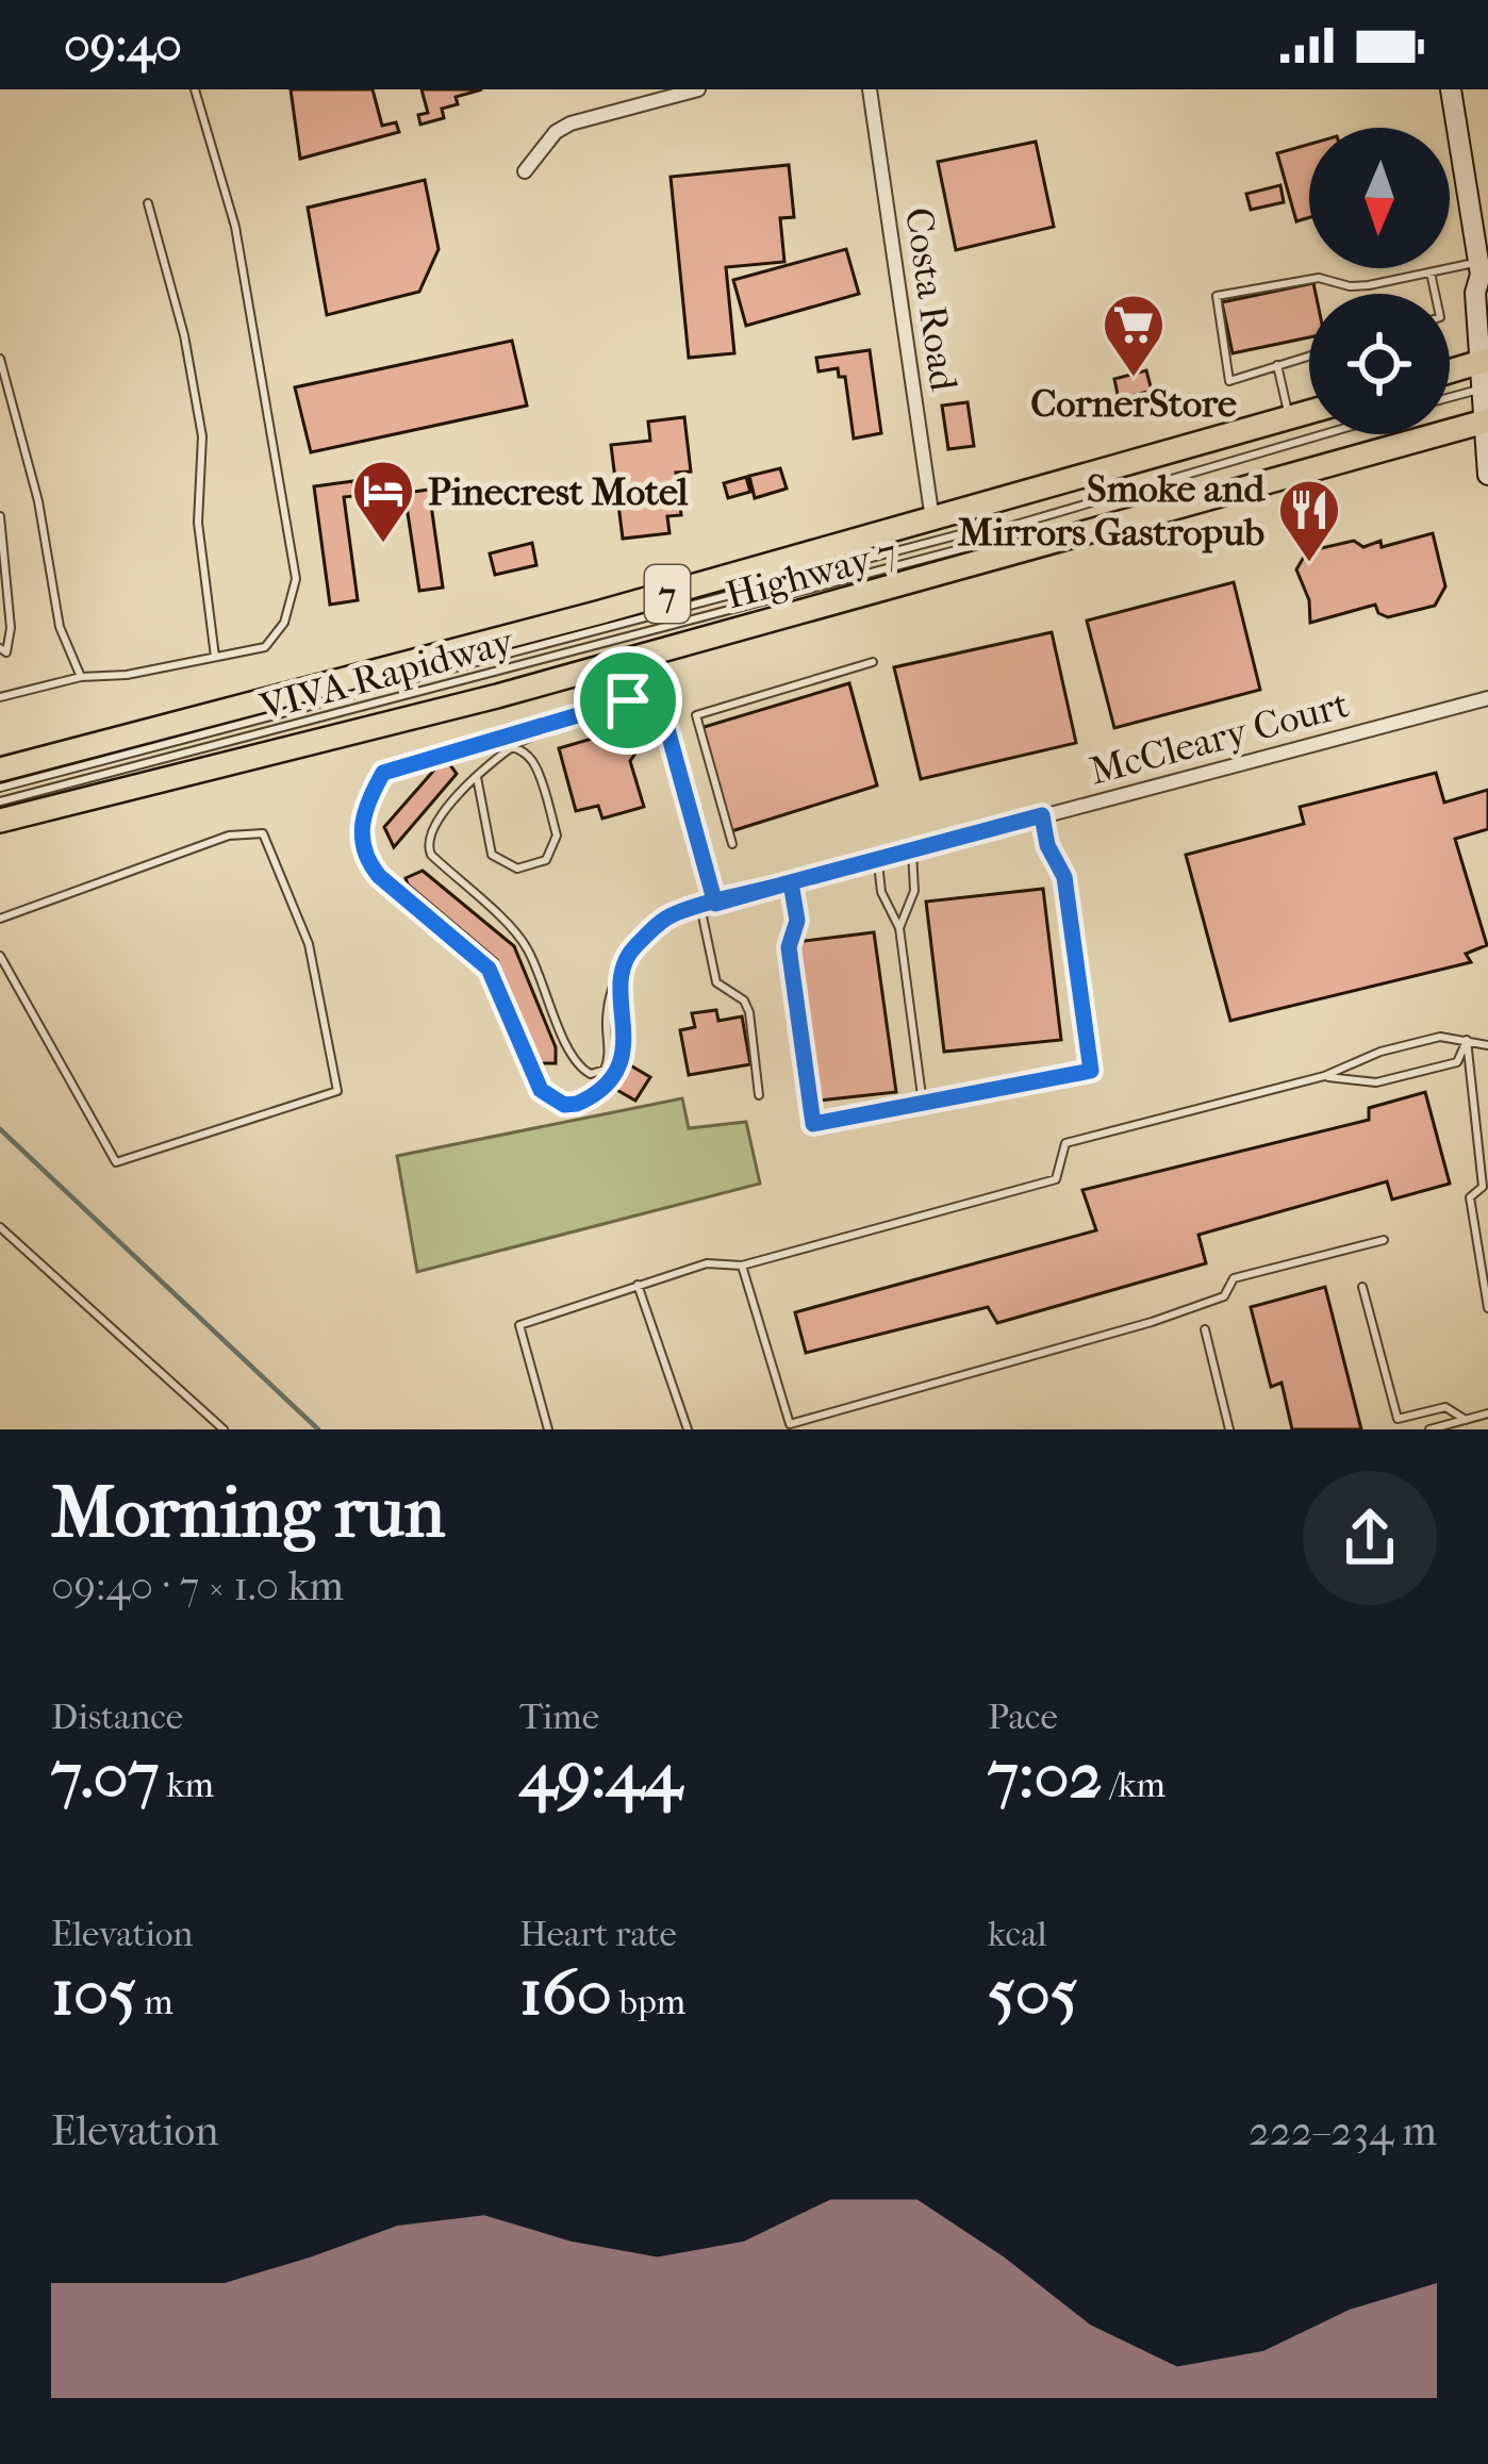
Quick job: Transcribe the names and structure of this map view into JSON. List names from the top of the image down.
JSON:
{
  "streets": {
    "main road": ["Highway 7", "7"],
    "street": ["Costa Road", "McCleary Court"],
    "lane": ["VIVA Rapidway"]
  },
  "crossings": [
    ["Costa Road", "Highway 7"]
  ],
  "places": {
    "supermarket": ["CornerStore"],
    "hotel": ["Pinecrest Motel"],
    "restaurant": ["Smoke and Mirrors Gastropub"]
  },
  "north": "bottom",
  "page": {
    "status": "09:40",
    "heading": ["Morning run", "09:40 · 7 × 1.0 km"],
    "stats": [
      ["Distance", "7.07 km"],
      ["Time", "49:44"],
      ["Pace", "7:02 /km"],
      ["Elevation", "105 m"],
      ["Heart rate", "160 bpm"],
      ["kcal", "505"]
    ],
    "chart": ["Elevation", "222–234 m"]
  }
}
